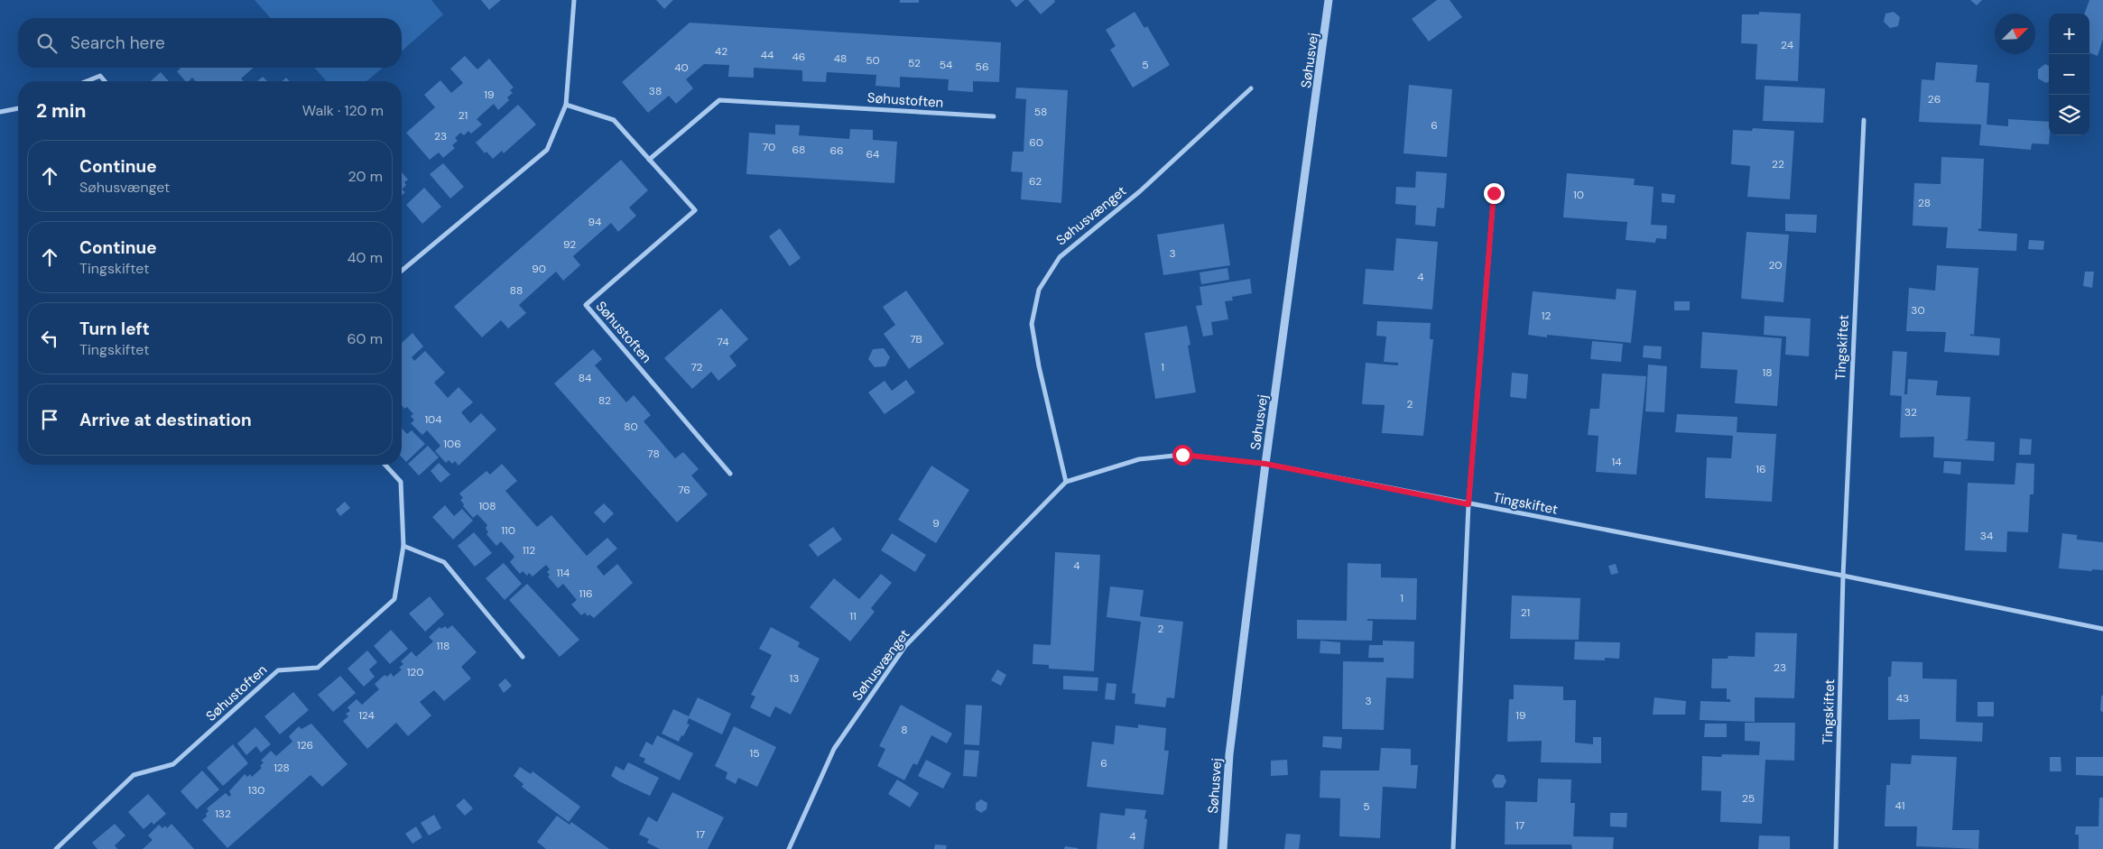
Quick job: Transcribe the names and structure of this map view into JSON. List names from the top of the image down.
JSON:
{
  "streets": {
    "street": [
      "Søhusvej",
      "Søhustoften",
      "Søhusvænget",
      "Tingskiftet"
    ]
  },
  "crossings": [
    ["Søhusvej", "Søhusvænget"],
    ["Søhusvej", "Tingskiftet"],
    ["Søhusvænget", "Tingskiftet"]
  ],
  "house_numbers": [
    "24",
    "42",
    "44",
    "46",
    "48",
    "50",
    "52",
    "54",
    "5",
    "56",
    "40",
    "38",
    "19",
    "26",
    "58",
    "21",
    "6",
    "23",
    "60",
    "70",
    "68",
    "66",
    "64",
    "22",
    "62",
    "10",
    "28",
    "94",
    "92",
    "3",
    "20",
    "90",
    "4",
    "88",
    "30",
    "12",
    "7B",
    "74",
    "72",
    "1",
    "18",
    "84",
    "82",
    "2",
    "32",
    "104",
    "80",
    "106",
    "78",
    "14",
    "16",
    "76",
    "108",
    "9",
    "110",
    "34",
    "112",
    "4",
    "114",
    "116",
    "1",
    "21",
    "11",
    "2",
    "118",
    "23",
    "120",
    "13",
    "43",
    "3",
    "124",
    "19",
    "8",
    "126",
    "15",
    "6",
    "128",
    "130",
    "25",
    "41",
    "5",
    "132",
    "17",
    "17",
    "4"
  ],
  "north": "top right",
  "page": {
    "map_buttons": ["+", "−"],
    "search": "Search here",
    "heading": ["2 min", "Walk · 120 m"],
    "list": [
      ["Continue", "Søhusvænget", "20 m"],
      ["Continue", "Tingskiftet", "40 m"],
      ["Turn left", "Tingskiftet", "60 m"],
      "Arrive at destination"
    ]
  }
}
